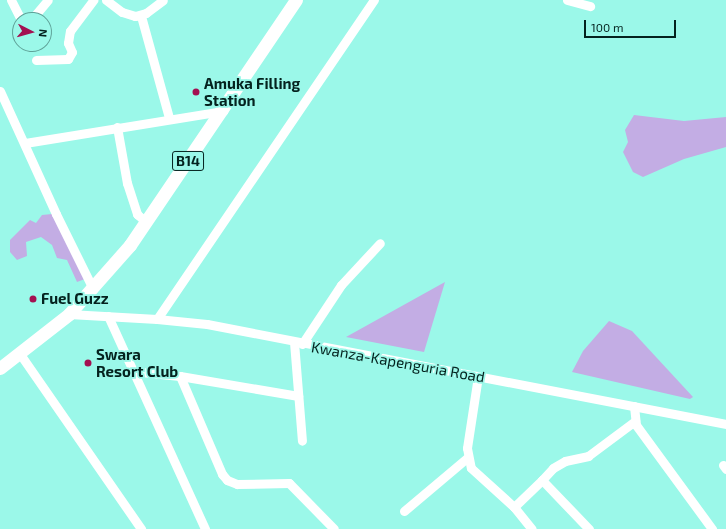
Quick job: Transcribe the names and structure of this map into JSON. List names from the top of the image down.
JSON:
{
  "streets": {
    "highway": ["B14"],
    "street": ["Kwanza-Kapenguria Road"]
  },
  "crossings": [
    ["B14", "Kwanza-Kapenguria Road"]
  ],
  "places": ["Amuka Filling Station", "Fuel Guzz", "Swara Resort Club"],
  "scale_bar": "100 m",
  "north": "right"
}
